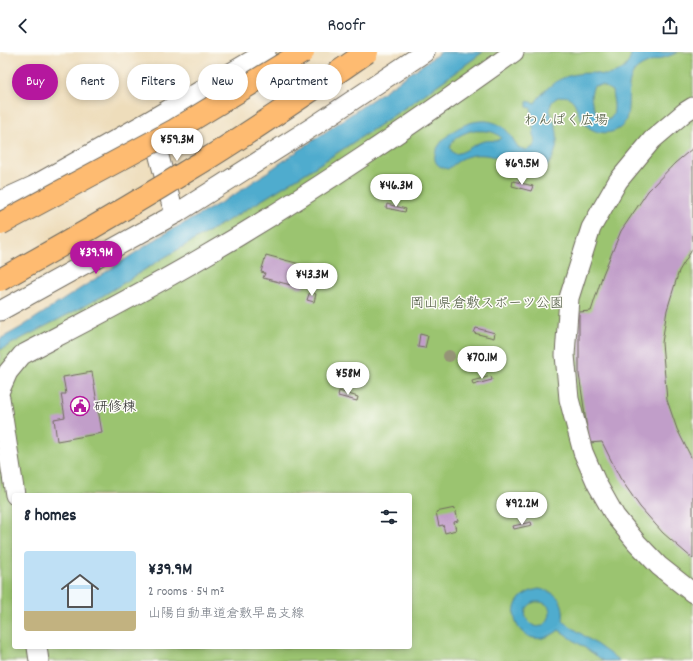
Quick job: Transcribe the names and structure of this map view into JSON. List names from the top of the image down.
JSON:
{
  "parks": ["わんぱく広場", "岡山県倉敷スポーツ公園"],
  "places": {
    "public building": ["研修棟"]
  },
  "page": {
    "header": "Roofr",
    "chip": [
      "Buy",
      "Rent",
      "Filters",
      "New",
      "Apartment"
    ],
    "price": [
      "¥59.3M",
      "¥69.5M",
      "¥46.3M",
      "¥39.9M",
      "¥43.3M",
      "¥70.1M",
      "¥58M",
      "¥92.2M"
    ],
    "heading": "8 homes",
    "list": [
      {
        "name": "¥39.9M",
        "note": "2 rooms · 54 m² · 山陽自動車道倉敷早島支線"
      }
    ]
  }
}
